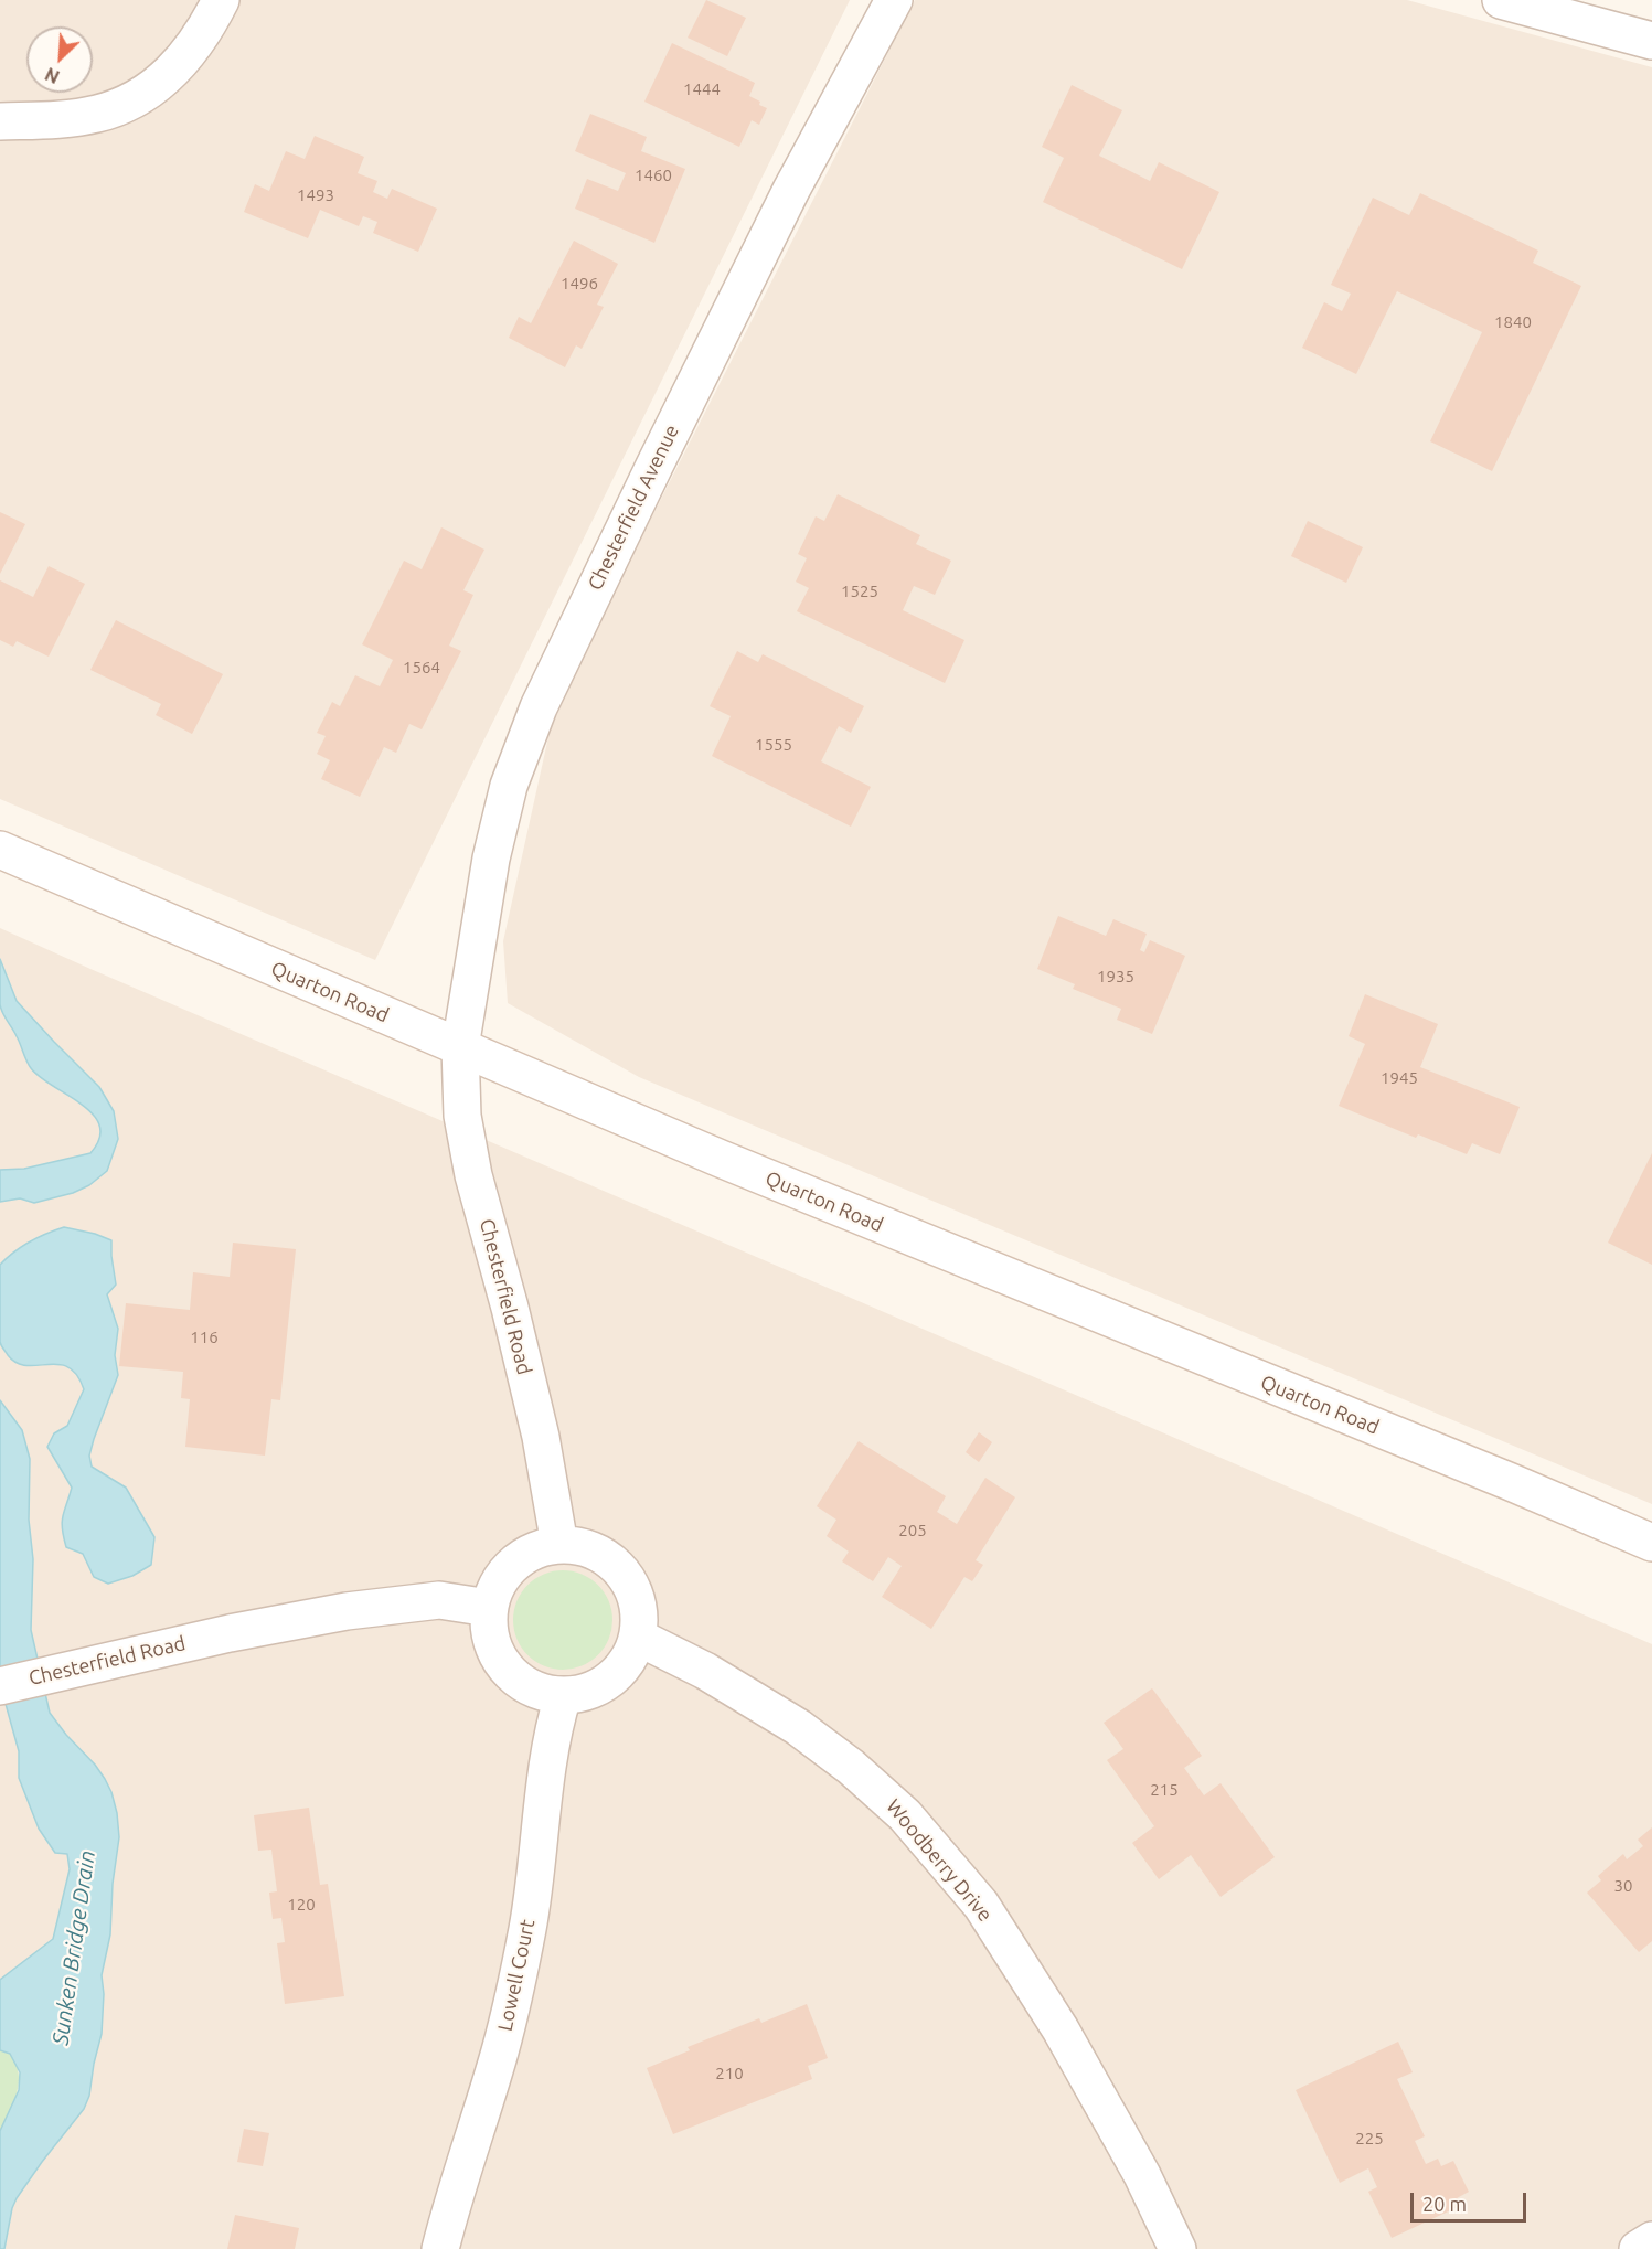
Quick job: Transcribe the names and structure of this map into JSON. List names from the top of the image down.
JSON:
{
  "streets": {
    "street": [
      "Chesterfield Avenue",
      "Quarton Road",
      "Chesterfield Road",
      "Woodberry Drive",
      "Lowell Court"
    ]
  },
  "crossings": [
    ["Chesterfield Avenue", "Quarton Road"],
    ["Chesterfield Avenue", "Chesterfield Road"],
    ["Quarton Road", "Chesterfield Road"],
    ["Chesterfield Road", "Woodberry Drive"],
    ["Chesterfield Road", "Lowell Court"],
    ["Woodberry Drive", "Lowell Court"]
  ],
  "water": ["Sunken Bridge Drain"],
  "house_numbers": [
    "1444",
    "1460",
    "1493",
    "1496",
    "1840",
    "1525",
    "1564",
    "1555",
    "1935",
    "1945",
    "116",
    "205",
    "215",
    "30",
    "120",
    "210",
    "225"
  ],
  "scale_bar": "20 m",
  "north": "bottom left"
}
